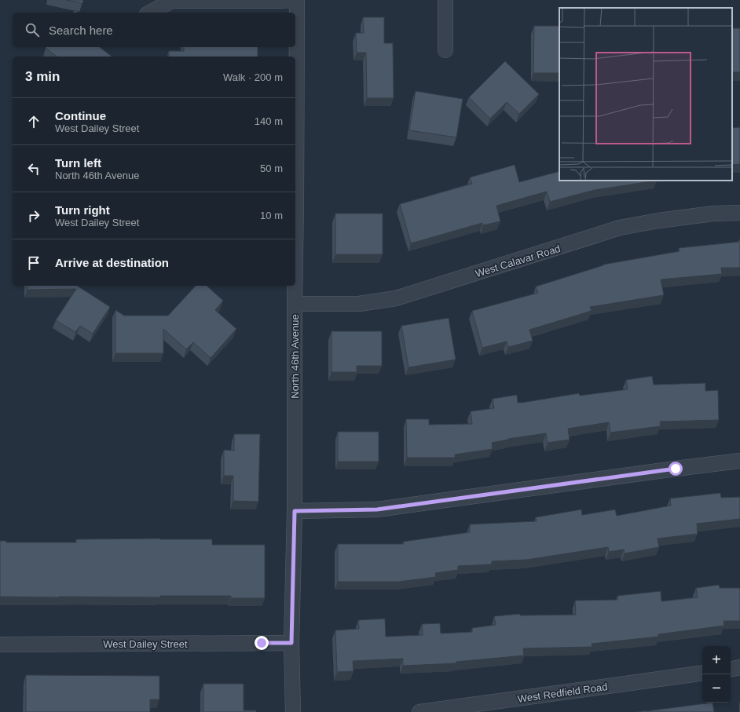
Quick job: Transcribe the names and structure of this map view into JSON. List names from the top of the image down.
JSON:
{
  "streets": {
    "street": [
      "West Calavar Road",
      "North 46th Avenue",
      "West Dailey Street",
      "West Redfield Road"
    ]
  },
  "crossings": [
    ["West Calavar Road", "North 46th Avenue"],
    ["North 46th Avenue", "West Dailey Street"]
  ],
  "page": {
    "search": "Search here",
    "heading": ["3 min", "Walk · 200 m"],
    "list": [
      ["Continue", "West Dailey Street", "140 m"],
      ["Turn left", "North 46th Avenue", "50 m"],
      ["Turn right", "West Dailey Street", "10 m"],
      "Arrive at destination"
    ],
    "map_buttons": ["+", "−"]
  }
}
